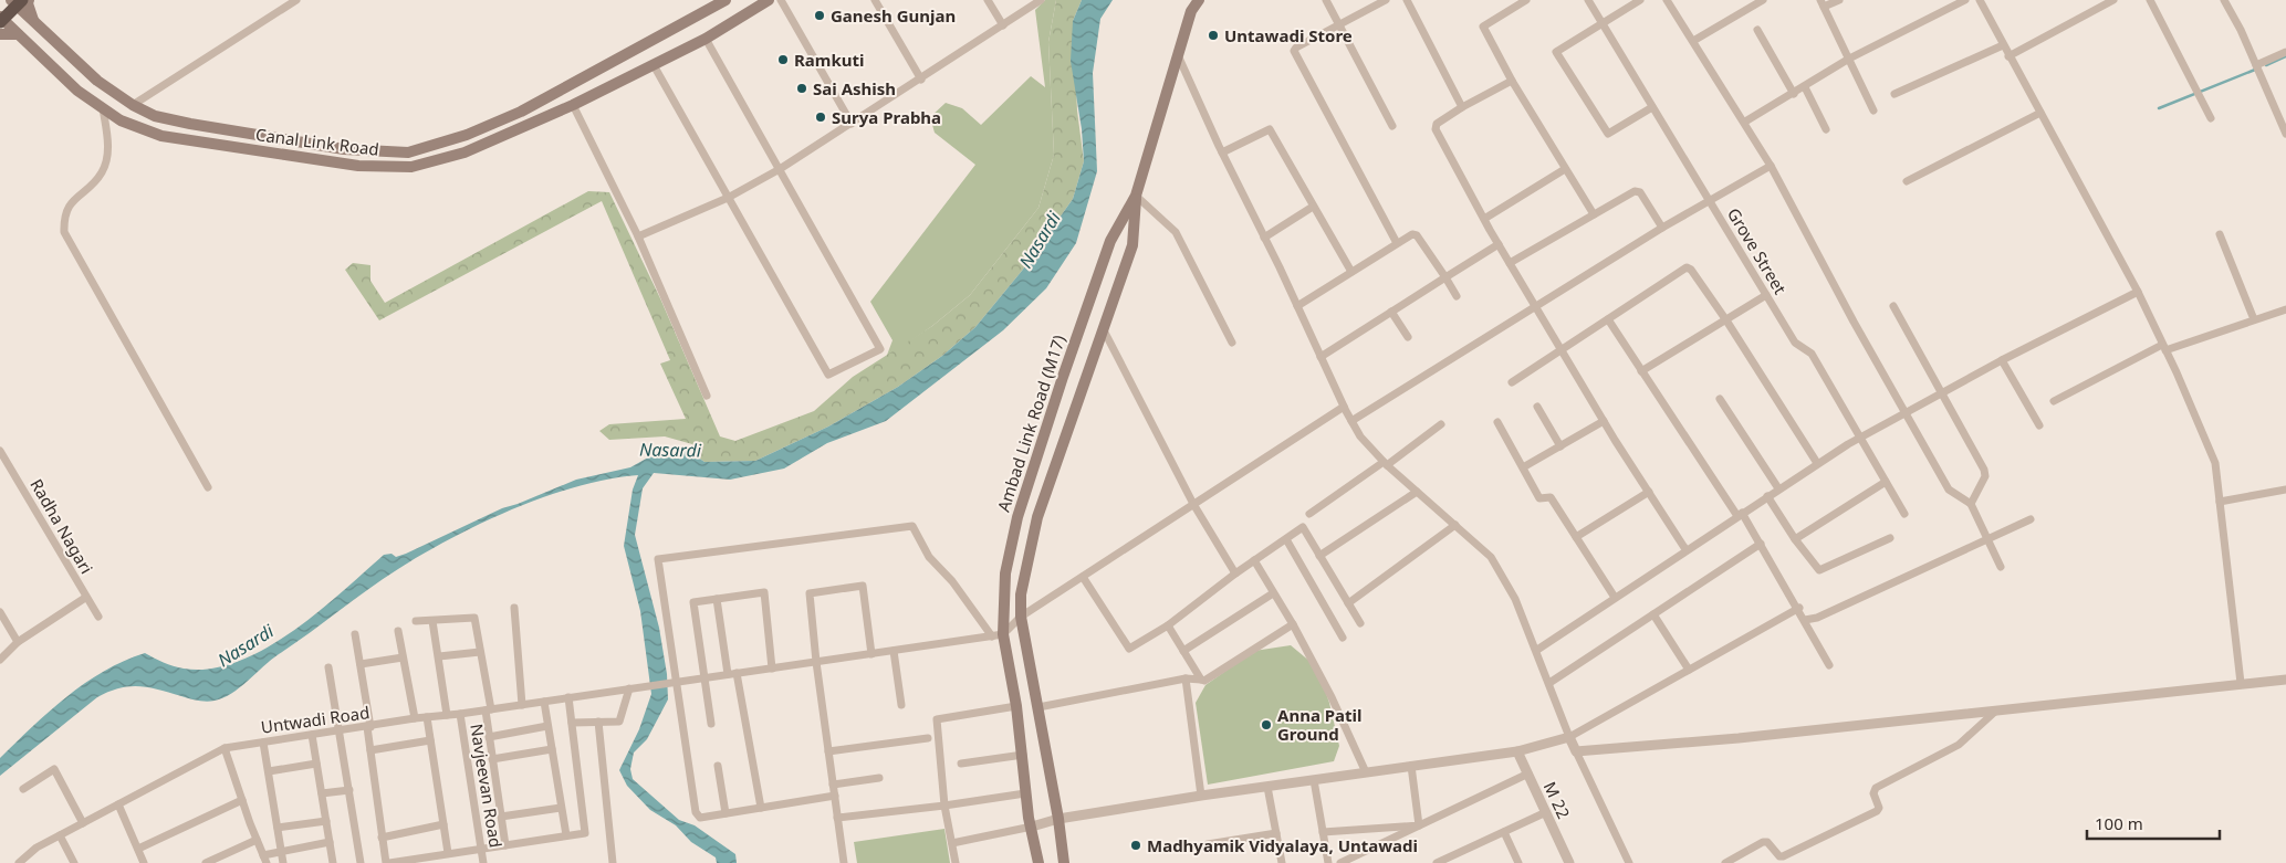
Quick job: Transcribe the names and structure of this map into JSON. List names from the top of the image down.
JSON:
{
  "streets": {
    "main road": ["Canal Link Road", "Ambad Link Road (M17)"],
    "street": [
      "Grove Street",
      "Radha Nagari",
      "Untwadi Road",
      "Navjeevan Road",
      "M 22"
    ]
  },
  "crossings": [
    ["Ambad Link Road (M17)", "Untwadi Road"],
    ["Untwadi Road", "Navjeevan Road"]
  ],
  "water": ["Nasardi"],
  "places": [
    "Ganesh Gunjan",
    "Untawadi Store",
    "Ramkuti",
    "Sai Ashish",
    "Surya Prabha",
    "Anna Patil Ground",
    "Madhyamik Vidyalaya, Untawadi"
  ],
  "scale_bar": "100 m"
}
